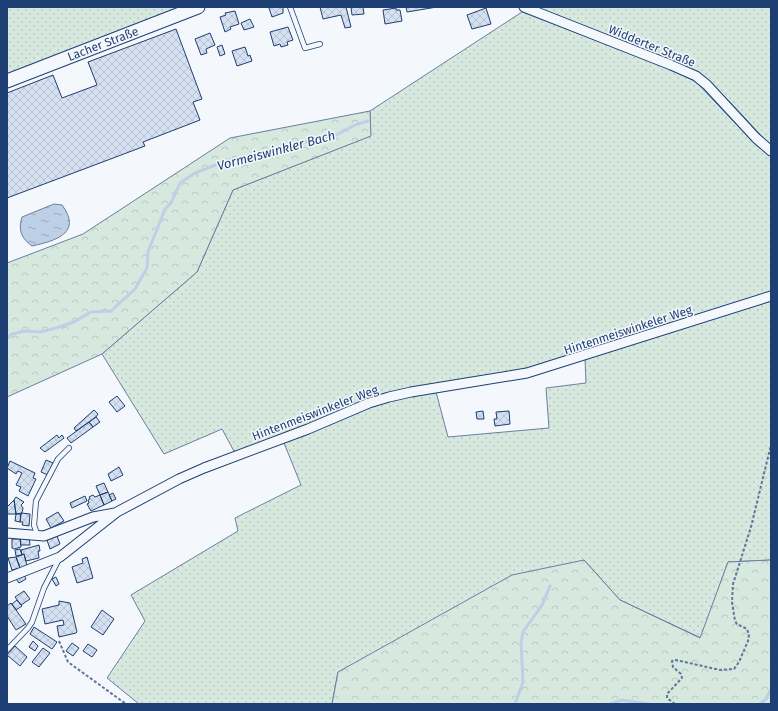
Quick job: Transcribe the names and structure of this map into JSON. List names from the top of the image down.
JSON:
{
  "streets": {
    "street": ["Lacher Straße", "Widderter Straße", "Hintenmeiswinkeler Weg"]
  },
  "water": ["Vormeiswinkler Bach"]
}
